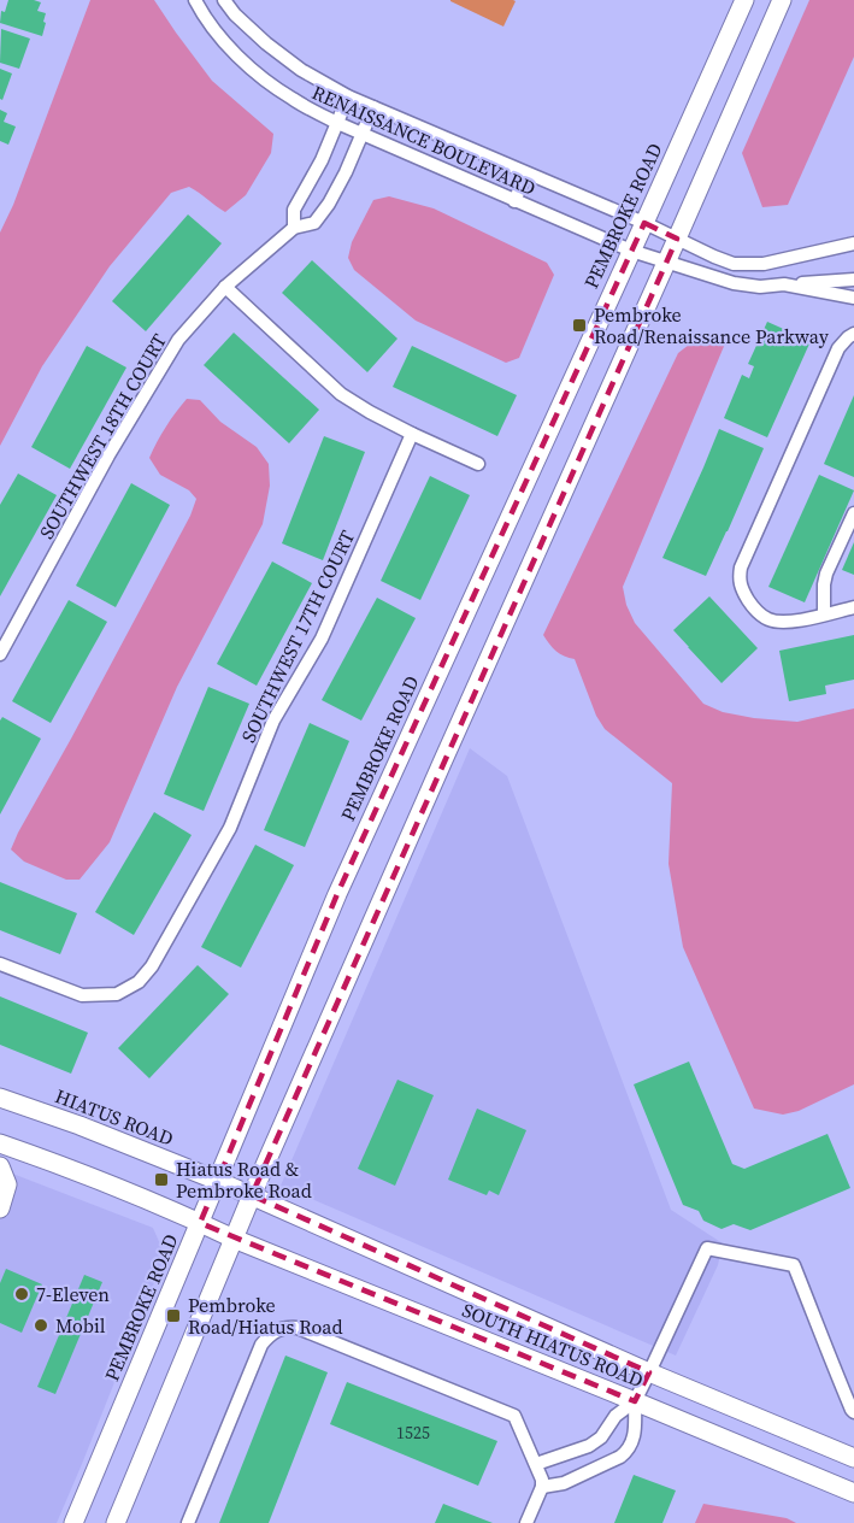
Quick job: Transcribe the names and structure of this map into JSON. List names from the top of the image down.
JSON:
{
  "streets": {
    "main road": ["PEMBROKE ROAD", "HIATUS ROAD", "SOUTH HIATUS ROAD"],
    "street": ["RENAISSANCE BOULEVARD", "SOUTHWEST 18TH COURT", "SOUTHWEST 17TH COURT"]
  },
  "crossings": [
    ["RENAISSANCE BOULEVARD", "PEMBROKE ROAD"],
    ["RENAISSANCE BOULEVARD", "SOUTHWEST 18TH COURT"],
    ["PEMBROKE ROAD", "HIATUS ROAD"],
    ["HIATUS ROAD", "SOUTH HIATUS ROAD"]
  ],
  "places": {
    "transit": ["Pembroke Road/Renaissance Parkway", "Hiatus Road & Pembroke Road", "Pembroke Road/Hiatus Road"],
    "other": ["7-Eleven", "Mobil"]
  },
  "house_numbers": ["1525"]
}
